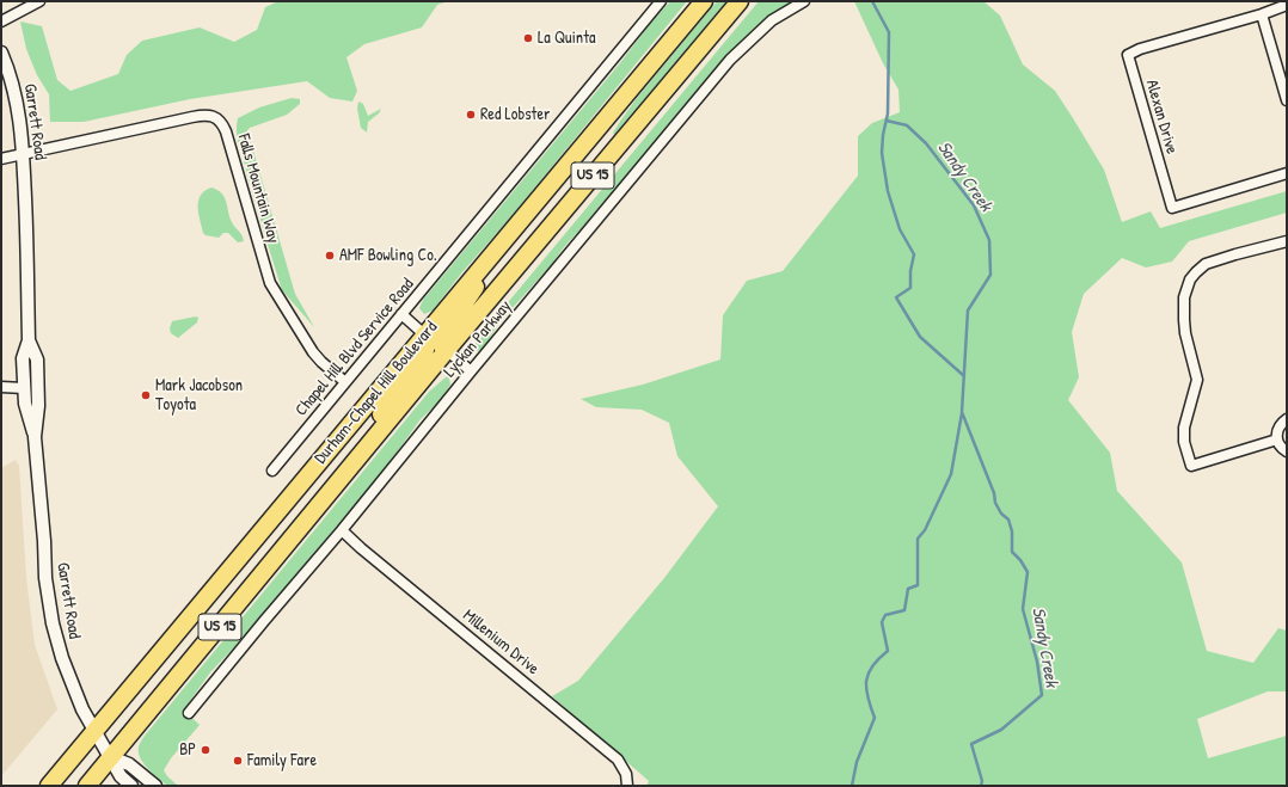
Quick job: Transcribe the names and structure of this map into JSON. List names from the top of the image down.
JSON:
{
  "streets": {
    "highway": ["US 15", "Durham-Chapel Hill Boulevard"],
    "street": [
      "Alexan Drive",
      "Garrett Road",
      "Falls Mountain Way",
      "Lyckan Parkway",
      "Chapel Hill Blvd Service Road",
      "Millenium Drive"
    ]
  },
  "crossings": [
    ["Garrett Road", "Falls Mountain Way"],
    ["Garrett Road", "Durham-Chapel Hill Boulevard"],
    ["Falls Mountain Way", "Chapel Hill Blvd Service Road"],
    ["Lyckan Parkway", "Millenium Drive"]
  ],
  "water": ["Sandy Creek"],
  "places": [
    "La Quinta",
    "Red Lobster",
    "AMF Bowling Co.",
    "Mark Jacobson Toyota",
    "BP",
    "Family Fare"
  ]
}
